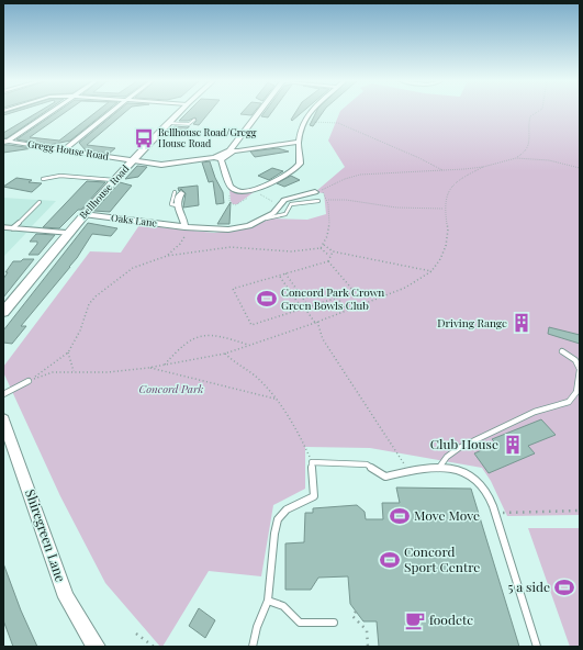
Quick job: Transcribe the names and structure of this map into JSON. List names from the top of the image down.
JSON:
{
  "streets": {
    "main road": ["Bellhouse Road"],
    "street": ["Gregg House Road", "Oaks Lane", "Shiregreen Lane"]
  },
  "crossings": [
    ["Gregg House Road", "Bellhouse Road"],
    ["Bellhouse Road", "Oaks Lane"]
  ],
  "parks": ["Concord Park"],
  "places": {
    "bus stop": ["Bellhouse Road/Gregg House Road"],
    "sports": [
      "Concord Park Crown Green Bowls Club",
      "Move Move",
      "Concord Sport Centre",
      "5 a side"
    ],
    "building": ["Driving Range", "Club House"],
    "cafe": ["foodetc"]
  }
}
